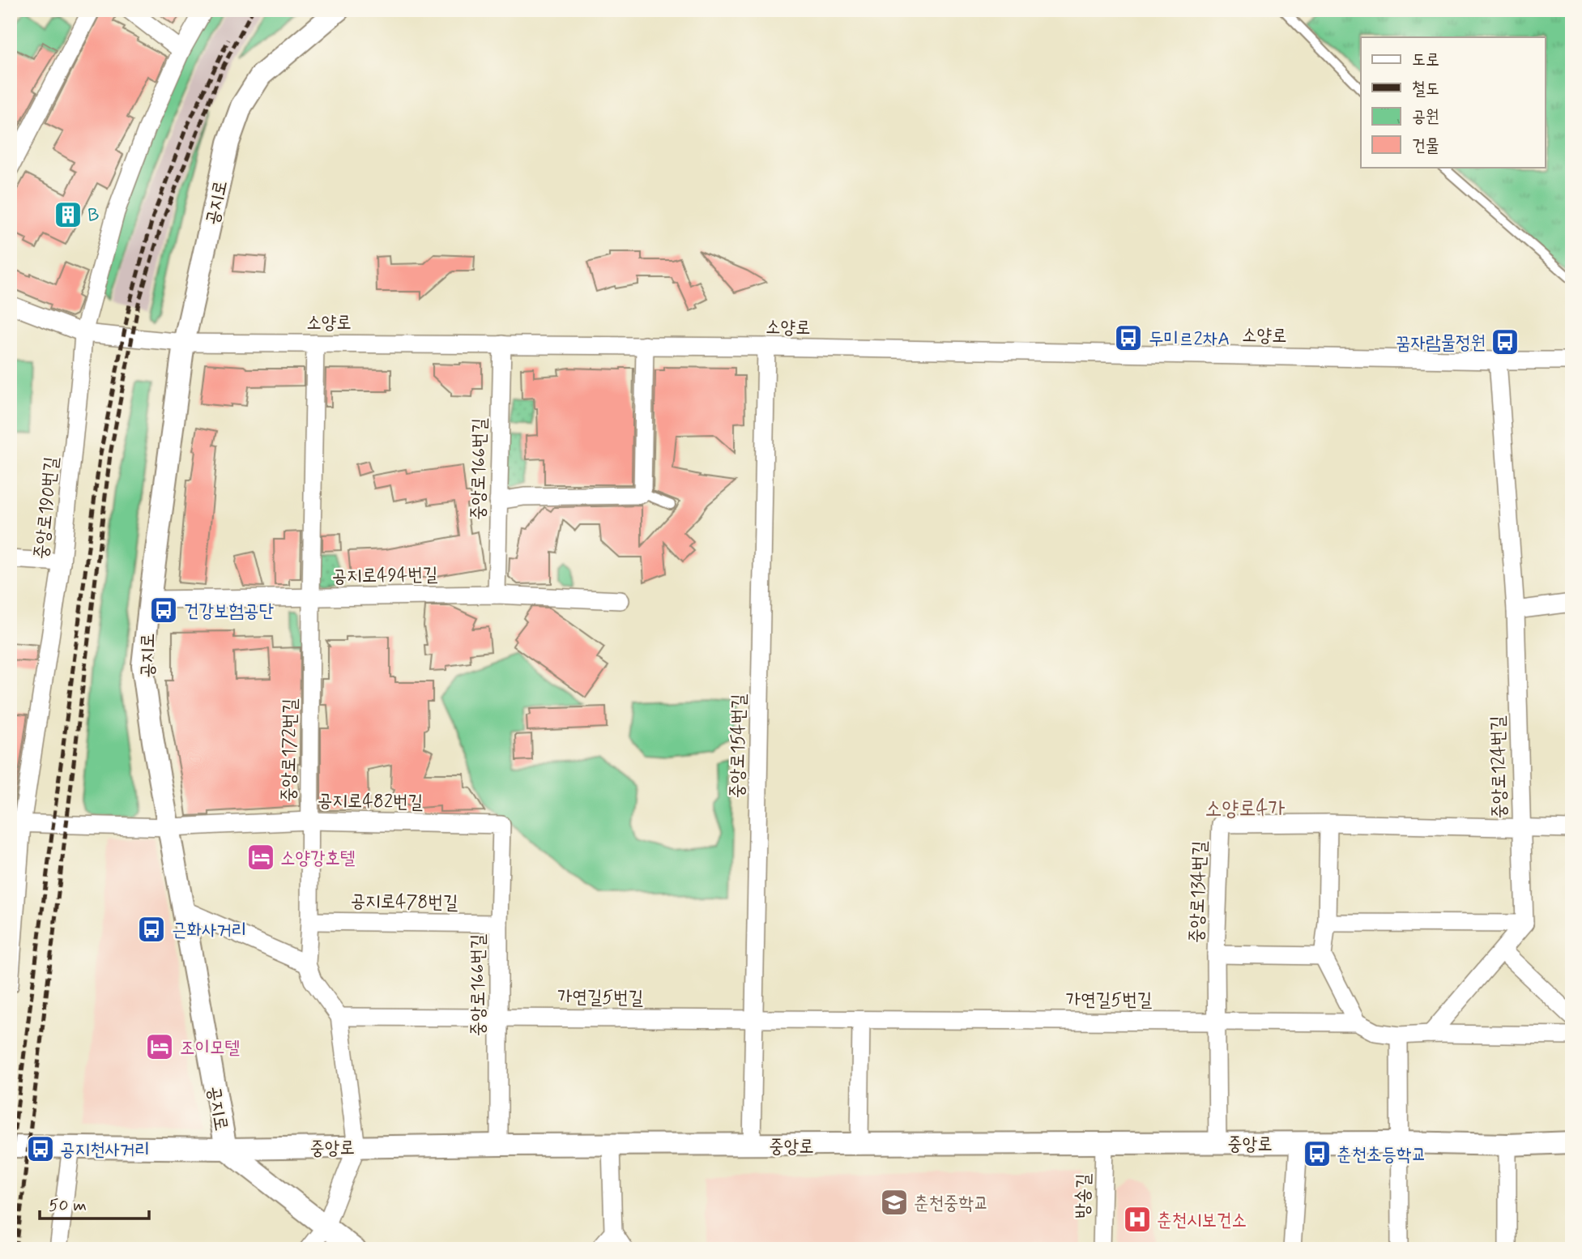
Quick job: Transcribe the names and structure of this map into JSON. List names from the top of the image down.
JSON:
{
  "streets": {
    "street": [
      "공지로",
      "소양로",
      "중앙로166번길",
      "중앙로190번길",
      "공지로494번길",
      "중앙로154번길",
      "중앙로172번길",
      "중앙로124번길",
      "공지로482번길",
      "중앙로134번길",
      "공지로478번길",
      "가연길5번길",
      "중앙로",
      "방송길"
    ]
  },
  "crossings": [
    ["공지로", "소양로"],
    ["공지로", "공지로494번길"],
    ["공지로", "공지로482번길"],
    ["공지로", "중앙로"],
    ["소양로", "중앙로166번길"],
    ["소양로", "중앙로190번길"],
    ["소양로", "중앙로154번길"],
    ["소양로", "중앙로172번길"],
    ["소양로", "중앙로124번길"],
    ["중앙로166번길", "공지로494번길"],
    ["중앙로166번길", "공지로482번길"],
    ["중앙로166번길", "공지로478번길"],
    ["중앙로166번길", "가연길5번길"],
    ["중앙로166번길", "중앙로"],
    ["중앙로190번길", "공지로482번길"],
    ["공지로494번길", "중앙로172번길"],
    ["중앙로154번길", "가연길5번길"],
    ["중앙로154번길", "중앙로"],
    ["중앙로172번길", "공지로482번길"],
    ["중앙로172번길", "공지로478번길"],
    ["중앙로124번길", "중앙로134번길"],
    ["중앙로134번길", "가연길5번길"],
    ["중앙로134번길", "중앙로"],
    ["중앙로", "방송길"]
  ],
  "districts": ["소양로4가"],
  "places": {
    "building": ["B"],
    "bus stop": [
      "두미르2차A",
      "꿈자람물정원",
      "건강보험공단",
      "근화사거리",
      "공지천사거리",
      "춘천초등학교"
    ],
    "hotel": ["소양강호텔", "조이모텔"],
    "school or university": ["춘천중학교"],
    "hospital": ["춘천시보건소"]
  },
  "legend": [
    "도로",
    "철도",
    "공원",
    "건물"
  ],
  "scale_bar": "50 m"
}
